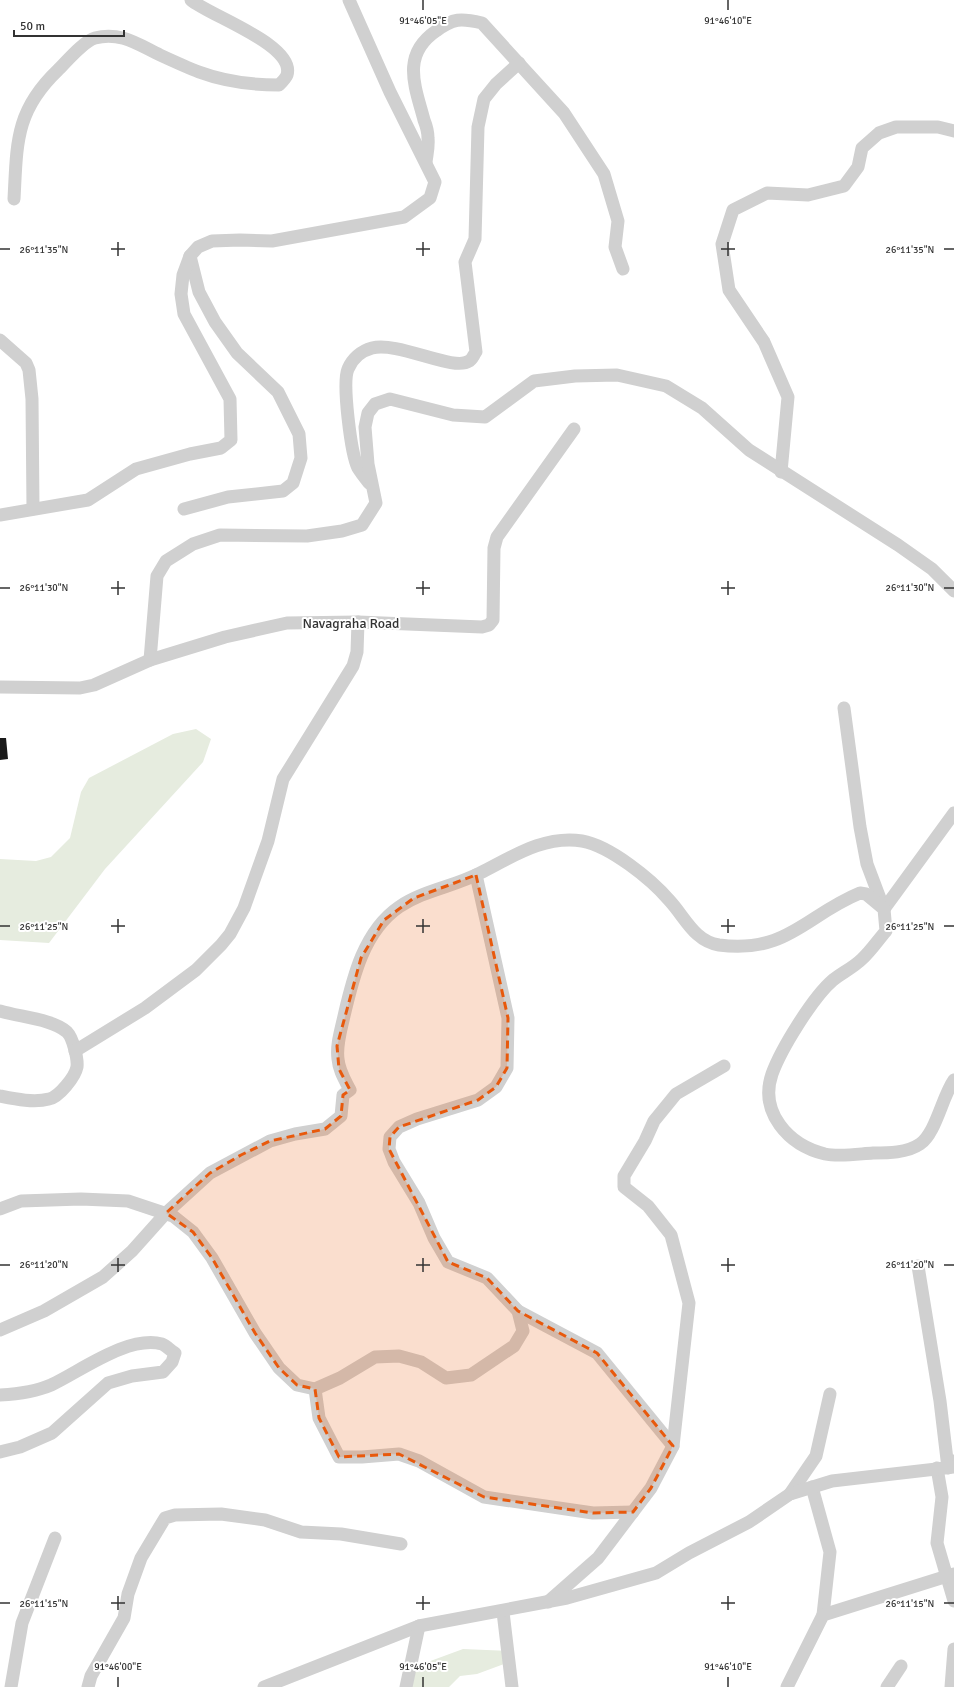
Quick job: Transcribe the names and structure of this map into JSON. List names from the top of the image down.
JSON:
{
  "streets": {
    "street": ["Navagraha Road"]
  },
  "scale_bar": "50 m",
  "coordinates": [
    "91°46'05\"E",
    "91°46'10\"E",
    "26°11'35\"N",
    "26°11'30\"N",
    "26°11'25\"N",
    "26°11'20\"N",
    "26°11'15\"N",
    "91°46'00\"E"
  ]
}
